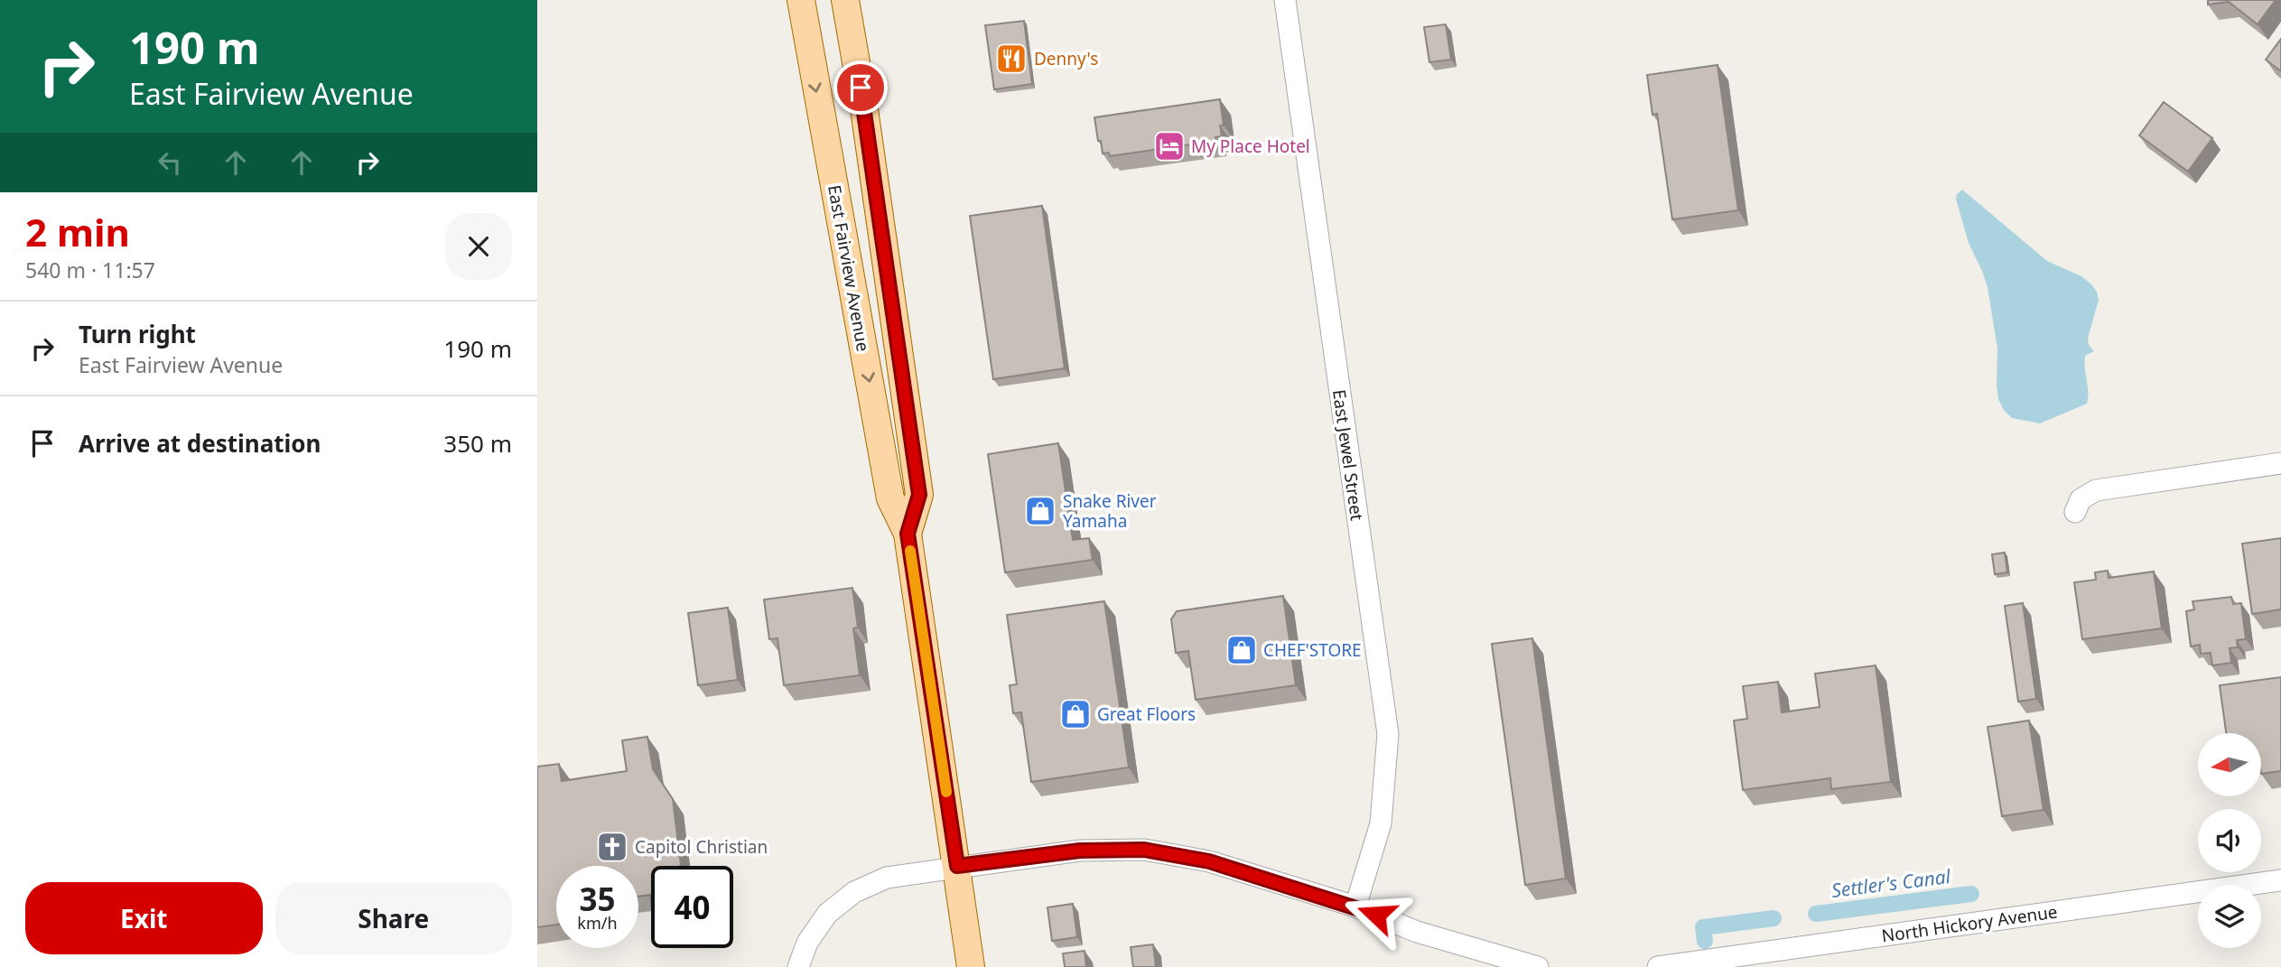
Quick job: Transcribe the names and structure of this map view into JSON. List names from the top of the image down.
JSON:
{
  "streets": {
    "main road": ["East Fairview Avenue"],
    "street": ["East Jewel Street", "North Hickory Avenue"]
  },
  "water": ["Settler's Canal"],
  "places": {
    "restaurant": ["Denny's"],
    "hotel": ["My Place Hotel"],
    "shop": ["Snake River Yamaha", "CHEF'STORE", "Great Floors"],
    "church": ["Capitol Christian"]
  },
  "north": "left",
  "page": {
    "turn": ["190 m", "East Fairview Avenue"],
    "heading": ["2 min", "540 m · 11:57"],
    "list": [
      {
        "name": "Turn right",
        "note": "East Fairview Avenue",
        "value": "190 m"
      },
      {
        "name": "Arrive at destination",
        "value": "350 m"
      }
    ],
    "speed": "35 km/h",
    "limit": "40",
    "buttons": ["Exit", "Share"]
  }
}
